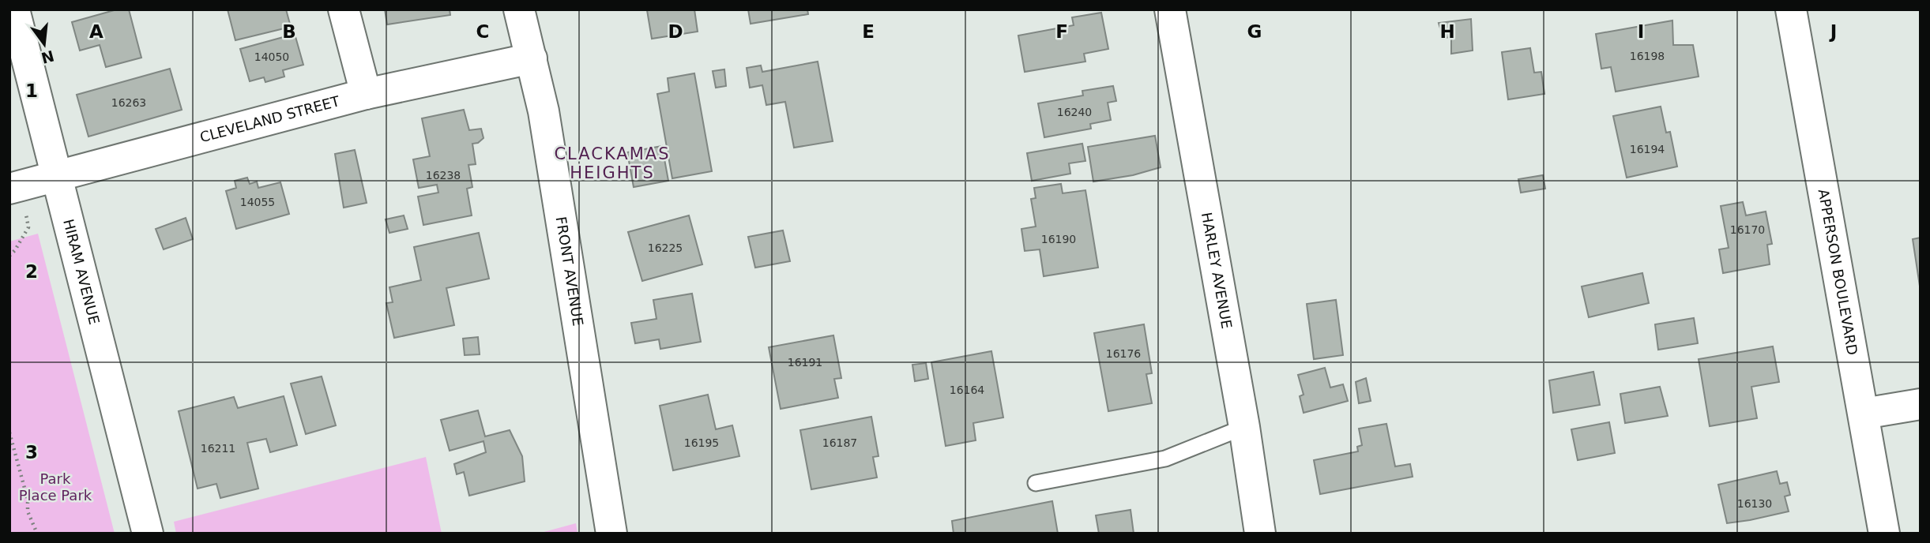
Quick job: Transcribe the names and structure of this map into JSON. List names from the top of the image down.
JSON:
{
  "streets": {
    "street": [
      "CLEVELAND STREET",
      "FRONT AVENUE",
      "HIRAM AVENUE",
      "HARLEY AVENUE",
      "APPERSON BOULEVARD"
    ]
  },
  "crossings": [
    ["CLEVELAND STREET", "FRONT AVENUE"],
    ["CLEVELAND STREET", "HIRAM AVENUE"]
  ],
  "districts": ["CLACKAMAS HEIGHTS"],
  "parks": ["Park Place Park"],
  "house_numbers": [
    "16198",
    "14050",
    "16263",
    "16240",
    "16194",
    "16238",
    "14055",
    "16170",
    "16190",
    "16225",
    "16176",
    "16191",
    "16164",
    "16195",
    "16187",
    "16211",
    "16130"
  ],
  "north": "bottom",
  "grid": {
    "columns": [
      "A",
      "B",
      "C",
      "D",
      "E",
      "F",
      "G",
      "H",
      "I",
      "J"
    ],
    "rows": ["1", "2", "3"]
  }
}
